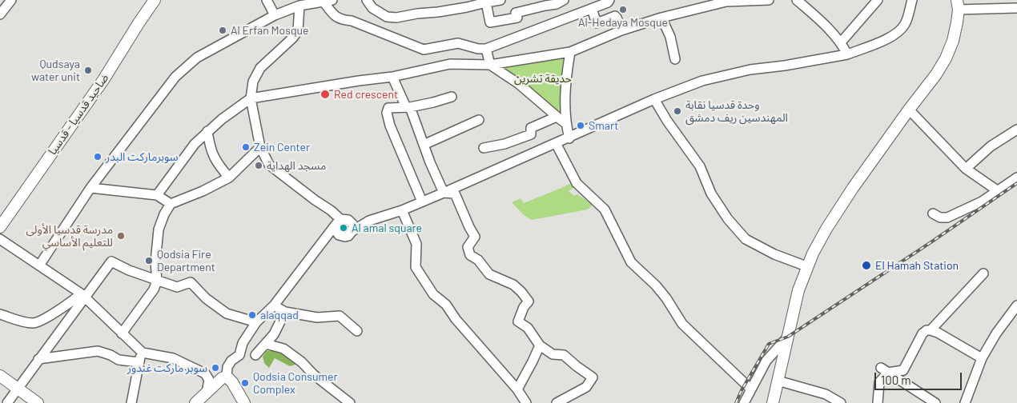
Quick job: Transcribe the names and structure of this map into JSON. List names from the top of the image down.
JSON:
{
  "streets": {
    "main road": ["ضاحيد قدسيا - قدسيا"]
  },
  "parks": ["حديقة تشرين"],
  "places": [
    "Al-Hedaya Mosque",
    "Al Erfan Mosque",
    "Qudsaya water unit",
    "Red crescent",
    "وحدة قدسيا نقابة المهندسين ريف دمشق",
    "Smart",
    "Zein Center",
    "سوبرماركت البدر",
    "مسجد الهداية",
    "Al amal square",
    "مدرسة قدسيا الأولى للتعليم الأساسي",
    "Qodsia Fire Department",
    "El Hamah Station",
    "alaqqad",
    "سوبر ماركت غندور",
    "Qodsia Consumer Complex"
  ],
  "scale_bar": "100 m"
}
